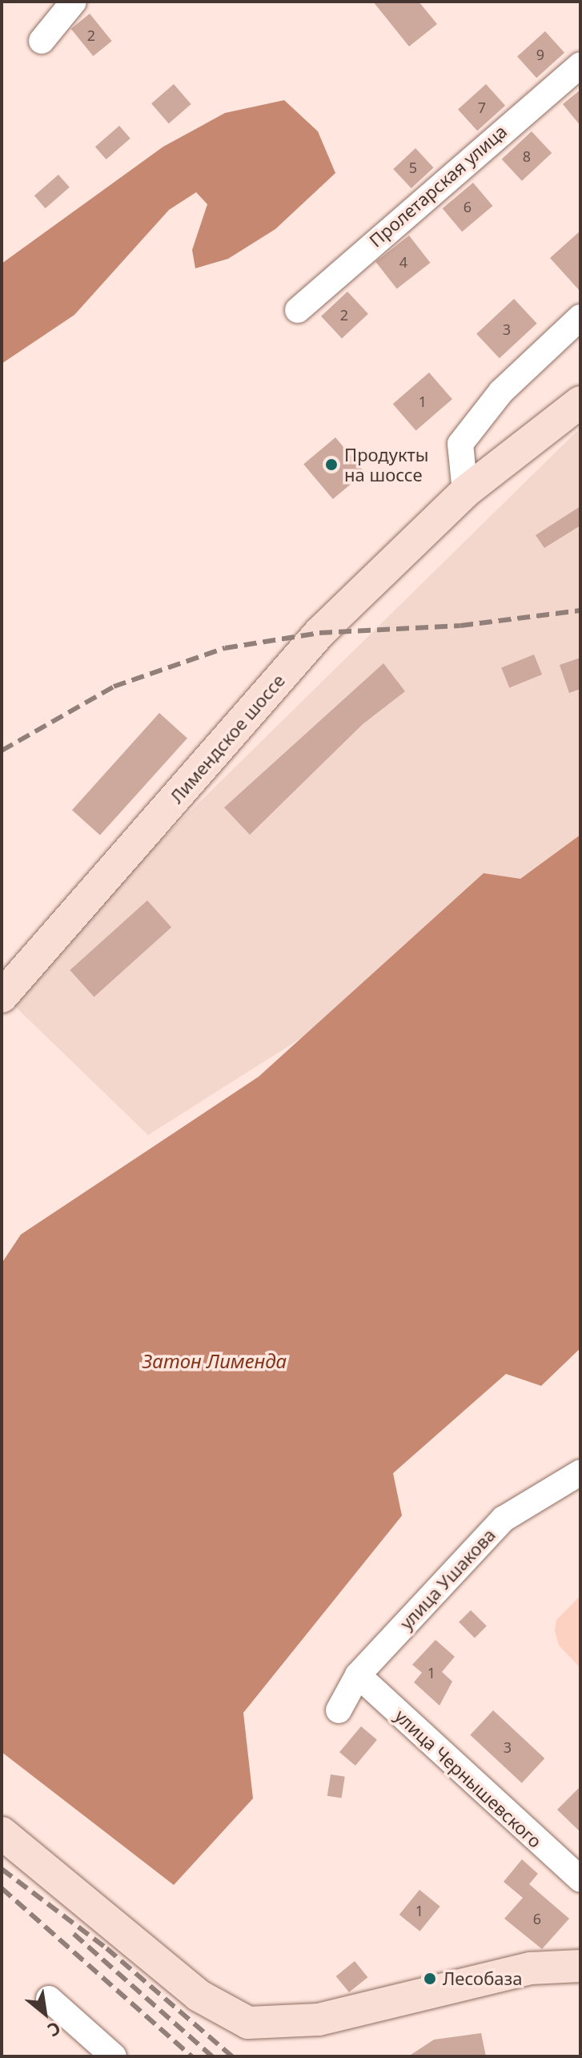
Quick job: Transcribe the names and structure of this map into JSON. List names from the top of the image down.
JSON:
{
  "streets": {
    "main road": ["Лимендское шоссе"],
    "street": ["Пролетарская улица", "улица Ушакова", "улица Чернышевского"]
  },
  "crossings": [
    ["улица Ушакова", "улица Чернышевского"]
  ],
  "water": ["Затон Лименда"],
  "places": ["Продукты на шоссе", "Лесобаза"],
  "house_numbers": [
    "2",
    "9",
    "7",
    "8",
    "5",
    "6",
    "4",
    "2",
    "3",
    "1",
    "1",
    "3",
    "1",
    "6"
  ],
  "north": "bottom right"
}
